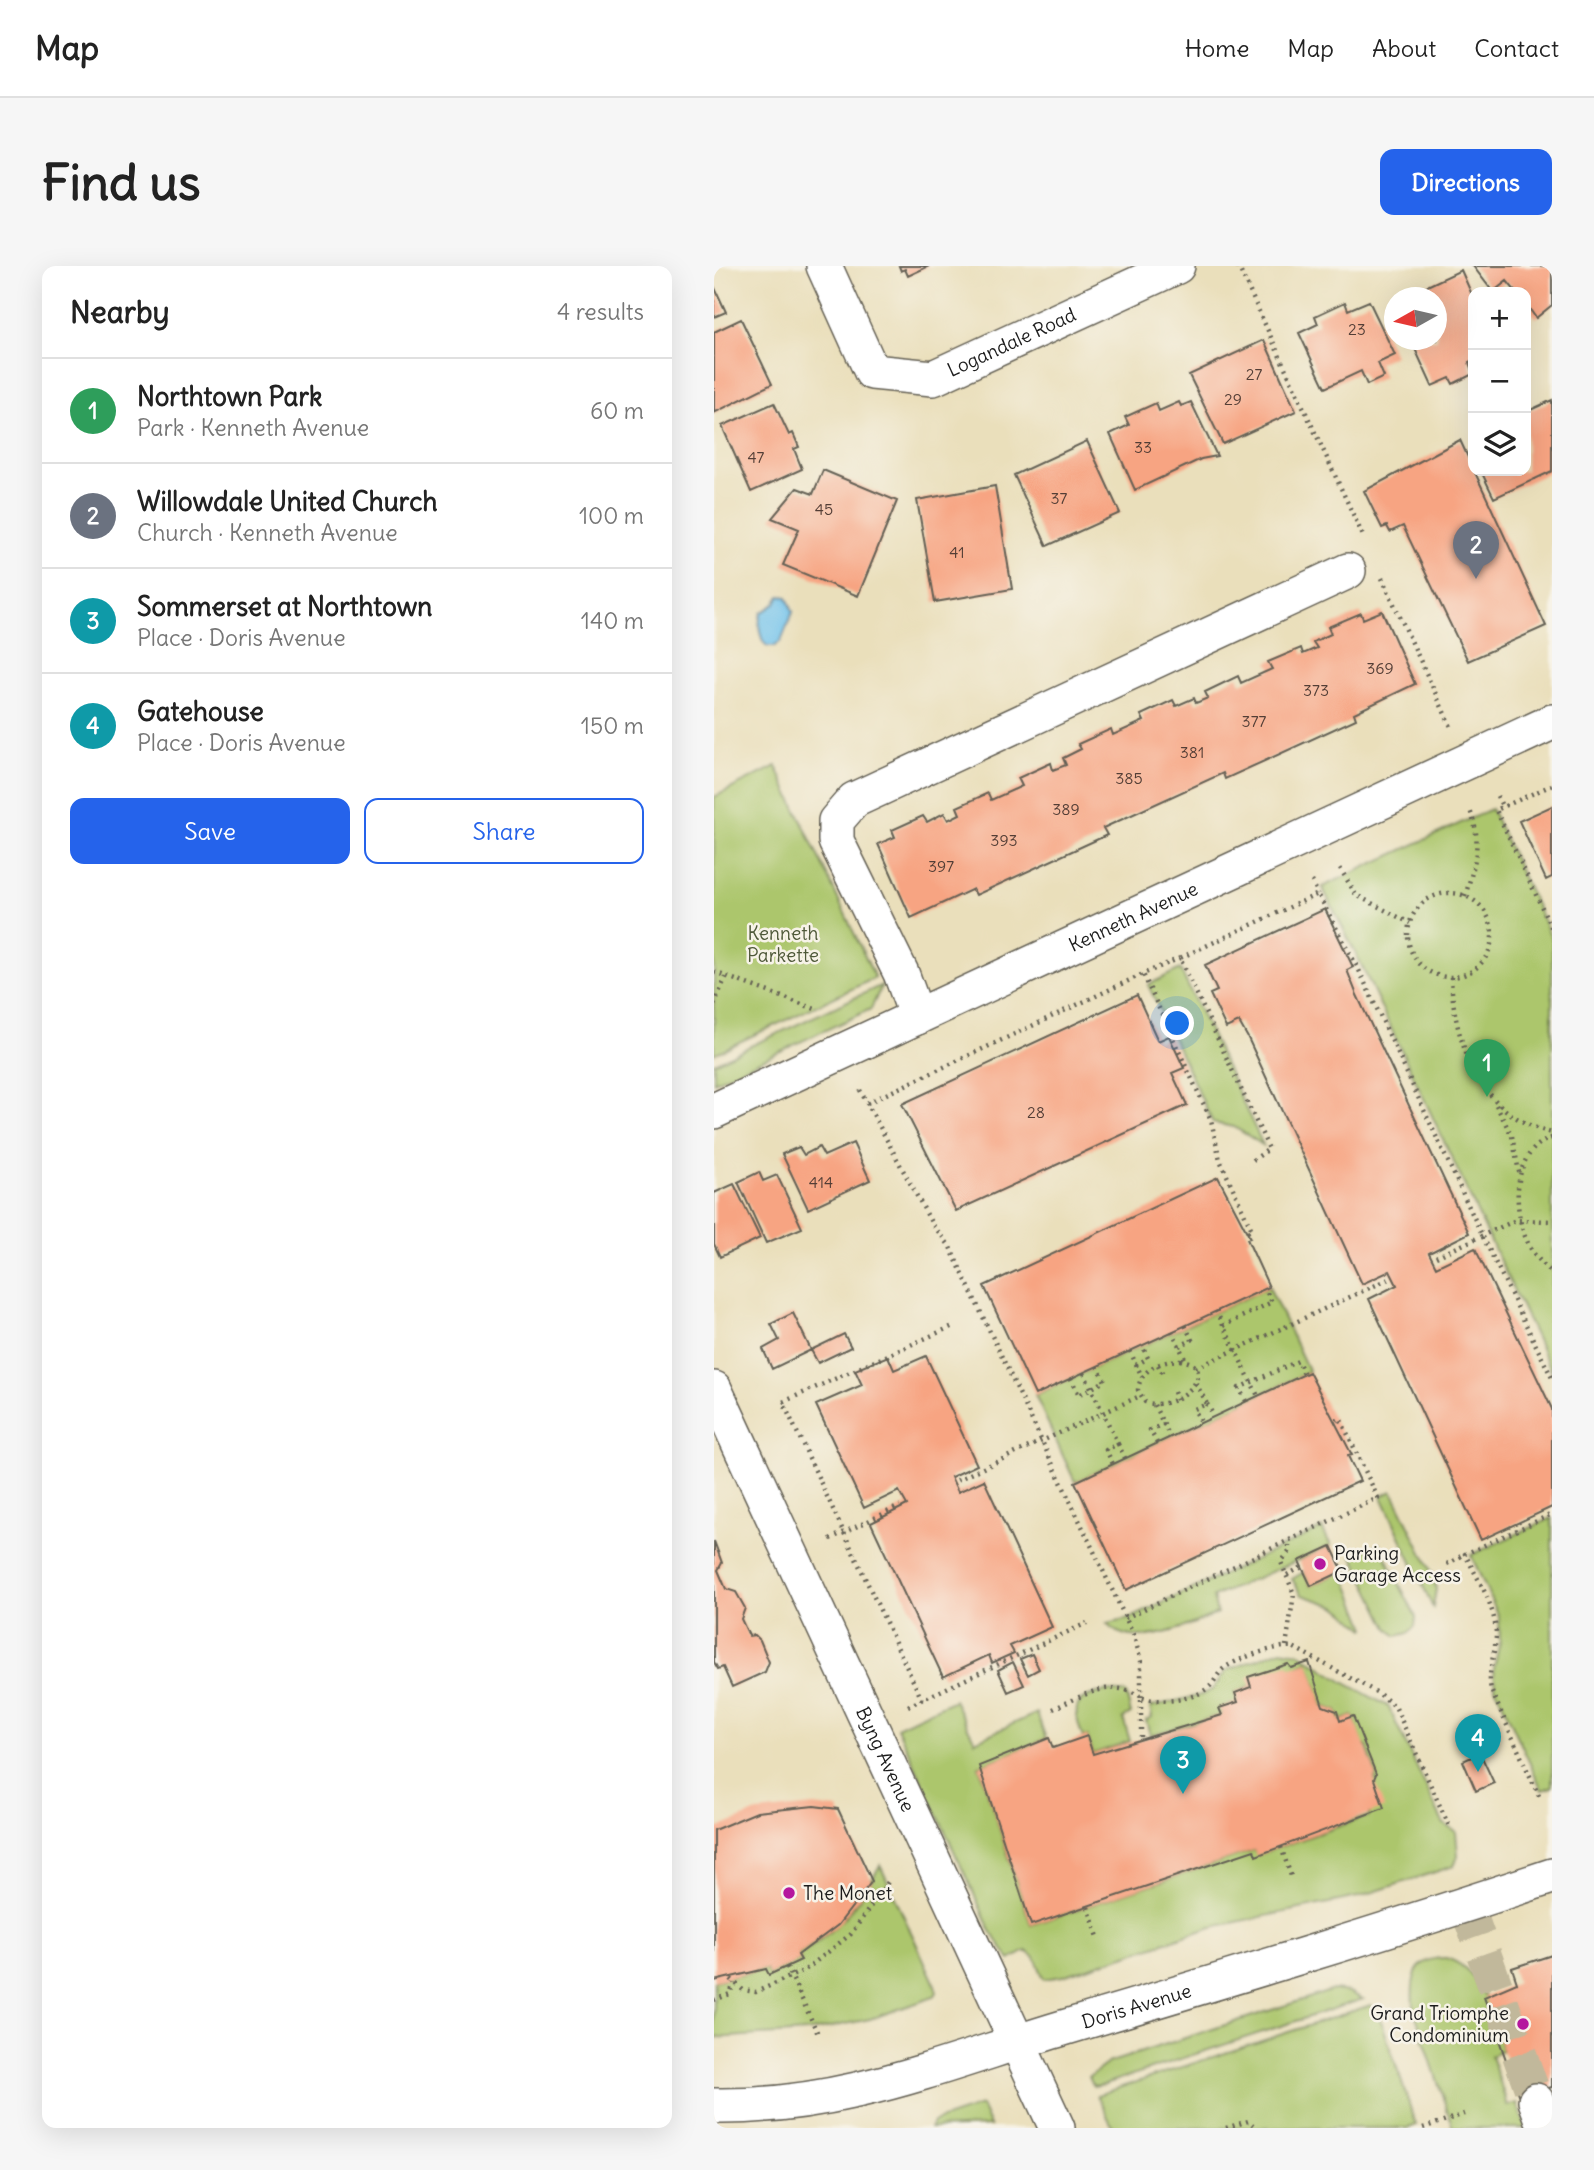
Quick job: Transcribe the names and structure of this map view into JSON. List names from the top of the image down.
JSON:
{
  "streets": {
    "street": [
      "Logandale Road",
      "Kenneth Avenue",
      "Byng Avenue",
      "Doris Avenue"
    ]
  },
  "crossings": [
    ["Byng Avenue", "Doris Avenue"]
  ],
  "parks": ["Kenneth Parkette"],
  "places": ["Parking Garage Access", "The Monet", "Grand Triomphe Condominium"],
  "house_numbers": [
    "23",
    "27",
    "29",
    "33",
    "47",
    "37",
    "45",
    "41",
    "369",
    "373",
    "377",
    "381",
    "385",
    "389",
    "393",
    "397",
    "28",
    "414"
  ],
  "north": "left",
  "page": {
    "header": "Map",
    "nav": [
      "Home",
      "Map",
      "About",
      "Contact"
    ],
    "buttons": [
      "Directions",
      ["Save", "Share"]
    ],
    "title": "Find us",
    "heading": ["Nearby", "4 results"],
    "map_buttons": ["+", "−"],
    "list": [
      {
        "mark": "1",
        "name": "Northtown Park",
        "note": "Park · Kenneth Avenue",
        "value": "60 m"
      },
      {
        "mark": "2",
        "name": "Willowdale United Church",
        "note": "Church · Kenneth Avenue",
        "value": "100 m"
      },
      {
        "mark": "3",
        "name": "Sommerset at Northtown",
        "note": "Place · Doris Avenue",
        "value": "140 m"
      },
      {
        "mark": "4",
        "name": "Gatehouse",
        "note": "Place · Doris Avenue",
        "value": "150 m"
      }
    ],
    "pins": [
      "2",
      "1",
      "4",
      "3"
    ]
  }
}
